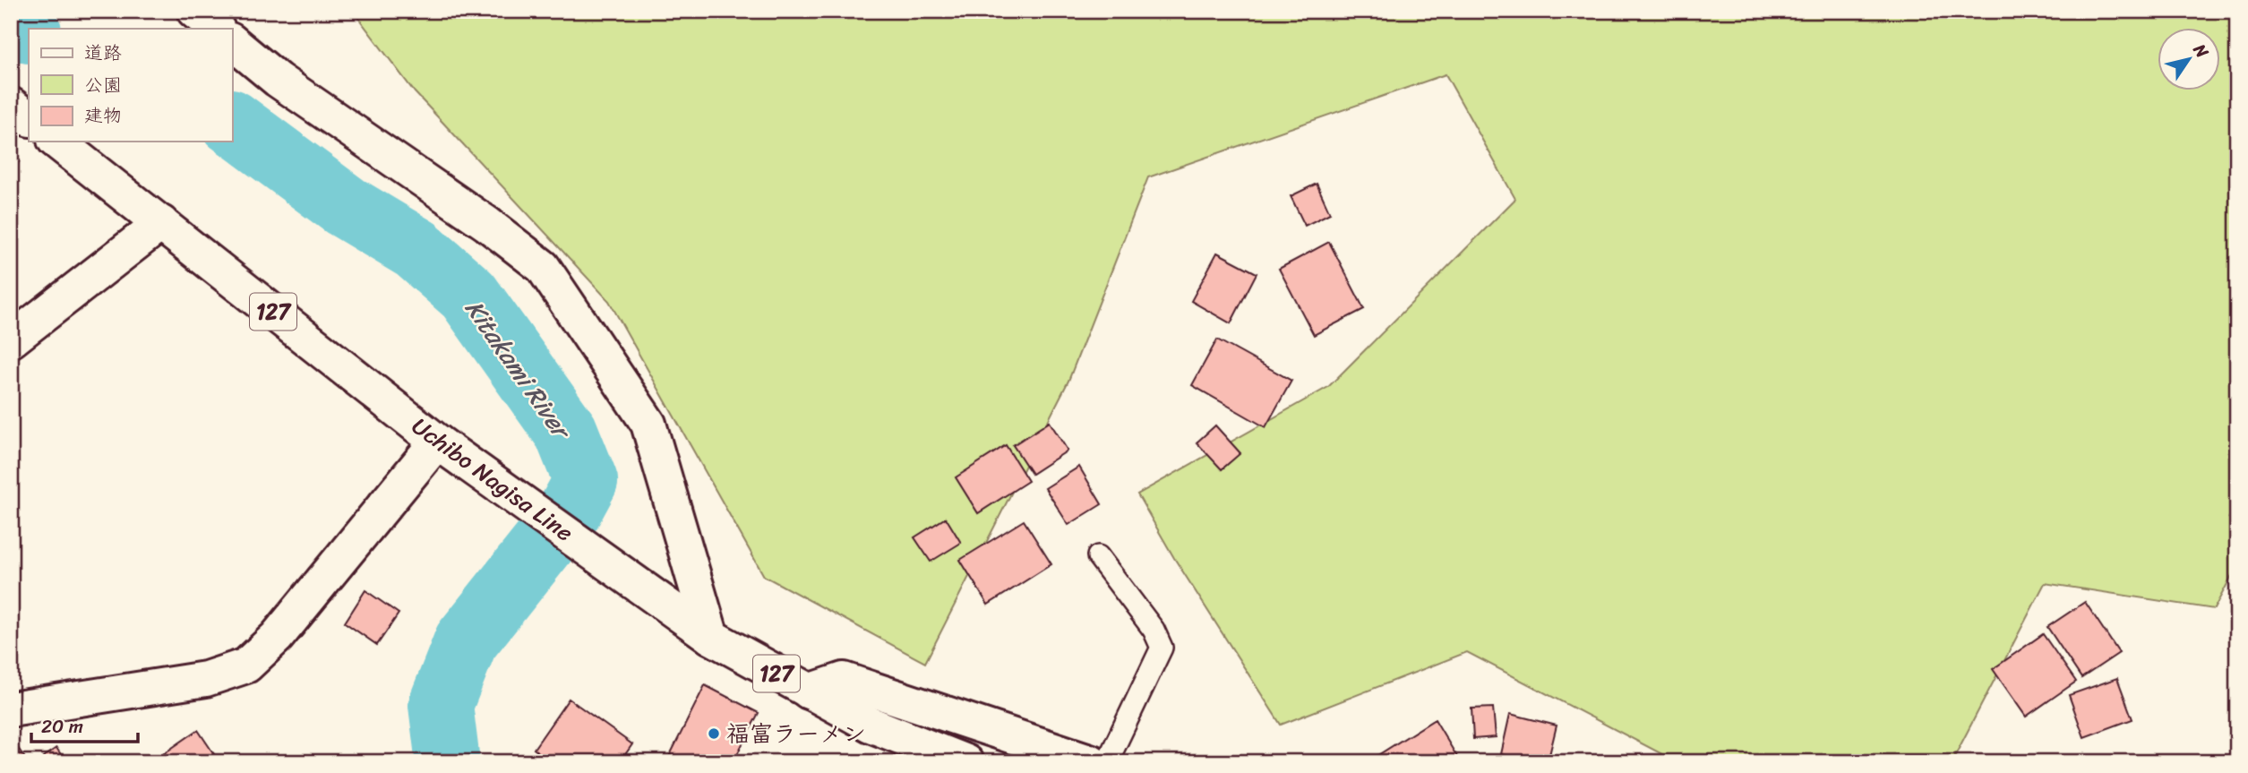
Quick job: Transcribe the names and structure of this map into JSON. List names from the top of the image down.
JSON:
{
  "streets": {
    "main road": ["127", "Uchibo Nagisa Line"]
  },
  "water": ["Kitakami River"],
  "places": ["福富ラーメン"],
  "legend": ["道路", "公園", "建物"],
  "scale_bar": "20 m",
  "north": "top right"
}
